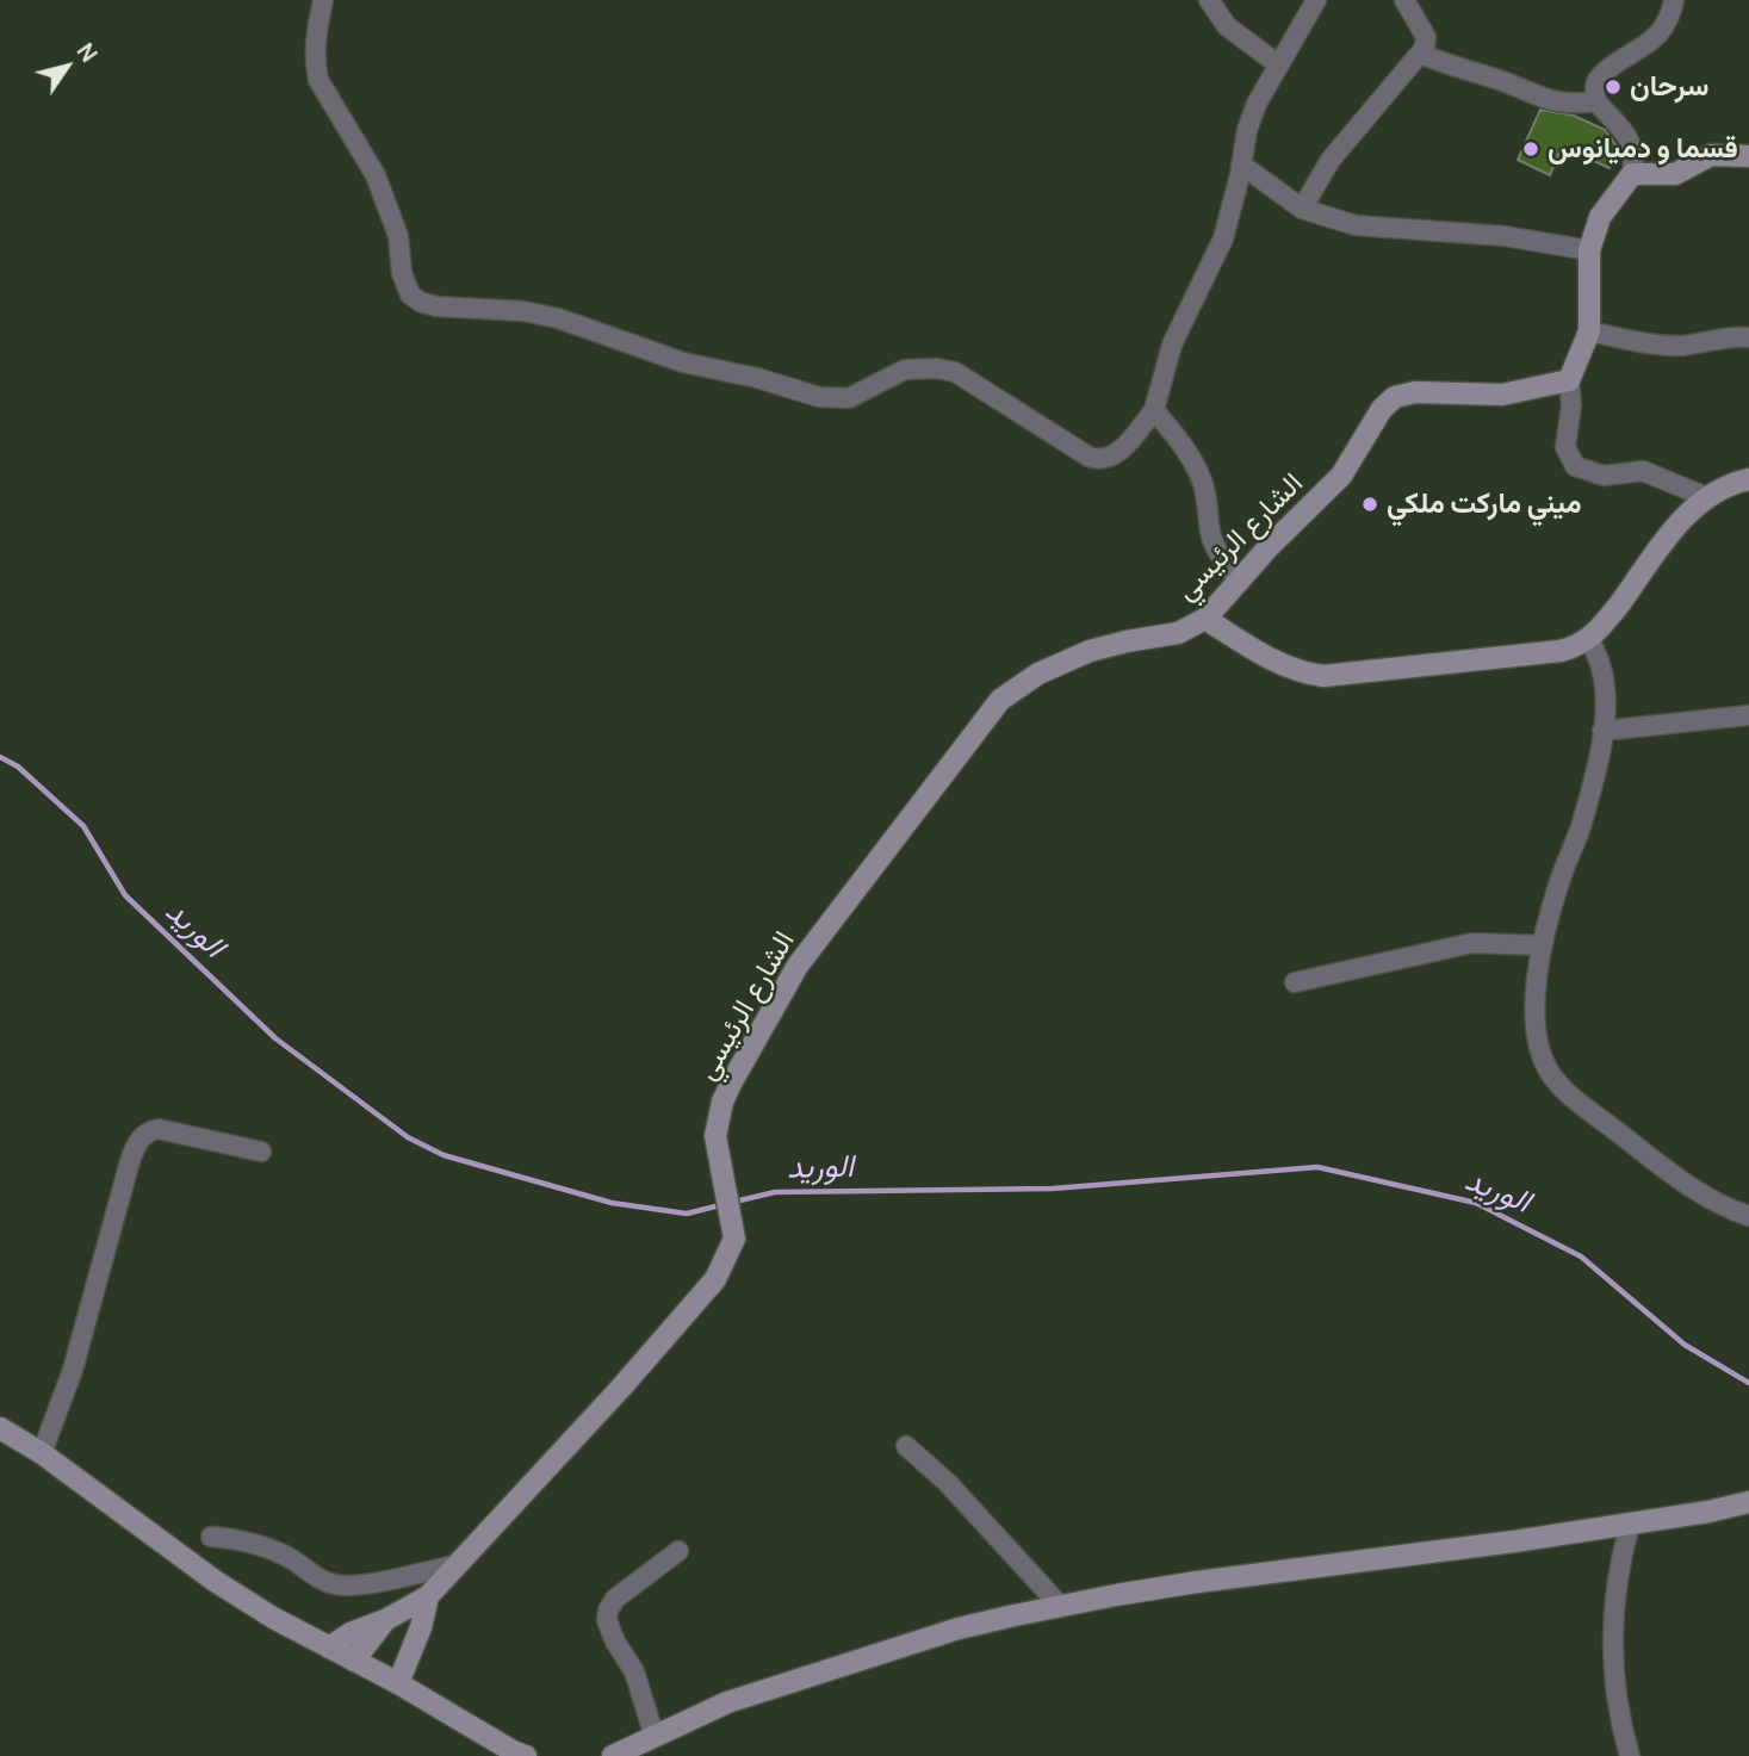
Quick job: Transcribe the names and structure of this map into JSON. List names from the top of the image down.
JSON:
{
  "streets": {
    "street": ["الشارع الرئيسي"]
  },
  "water": ["الوريد"],
  "places": ["سرحان", "قسما و دميانوس", "ميني ماركت ملكي"],
  "north": "top right"
}
